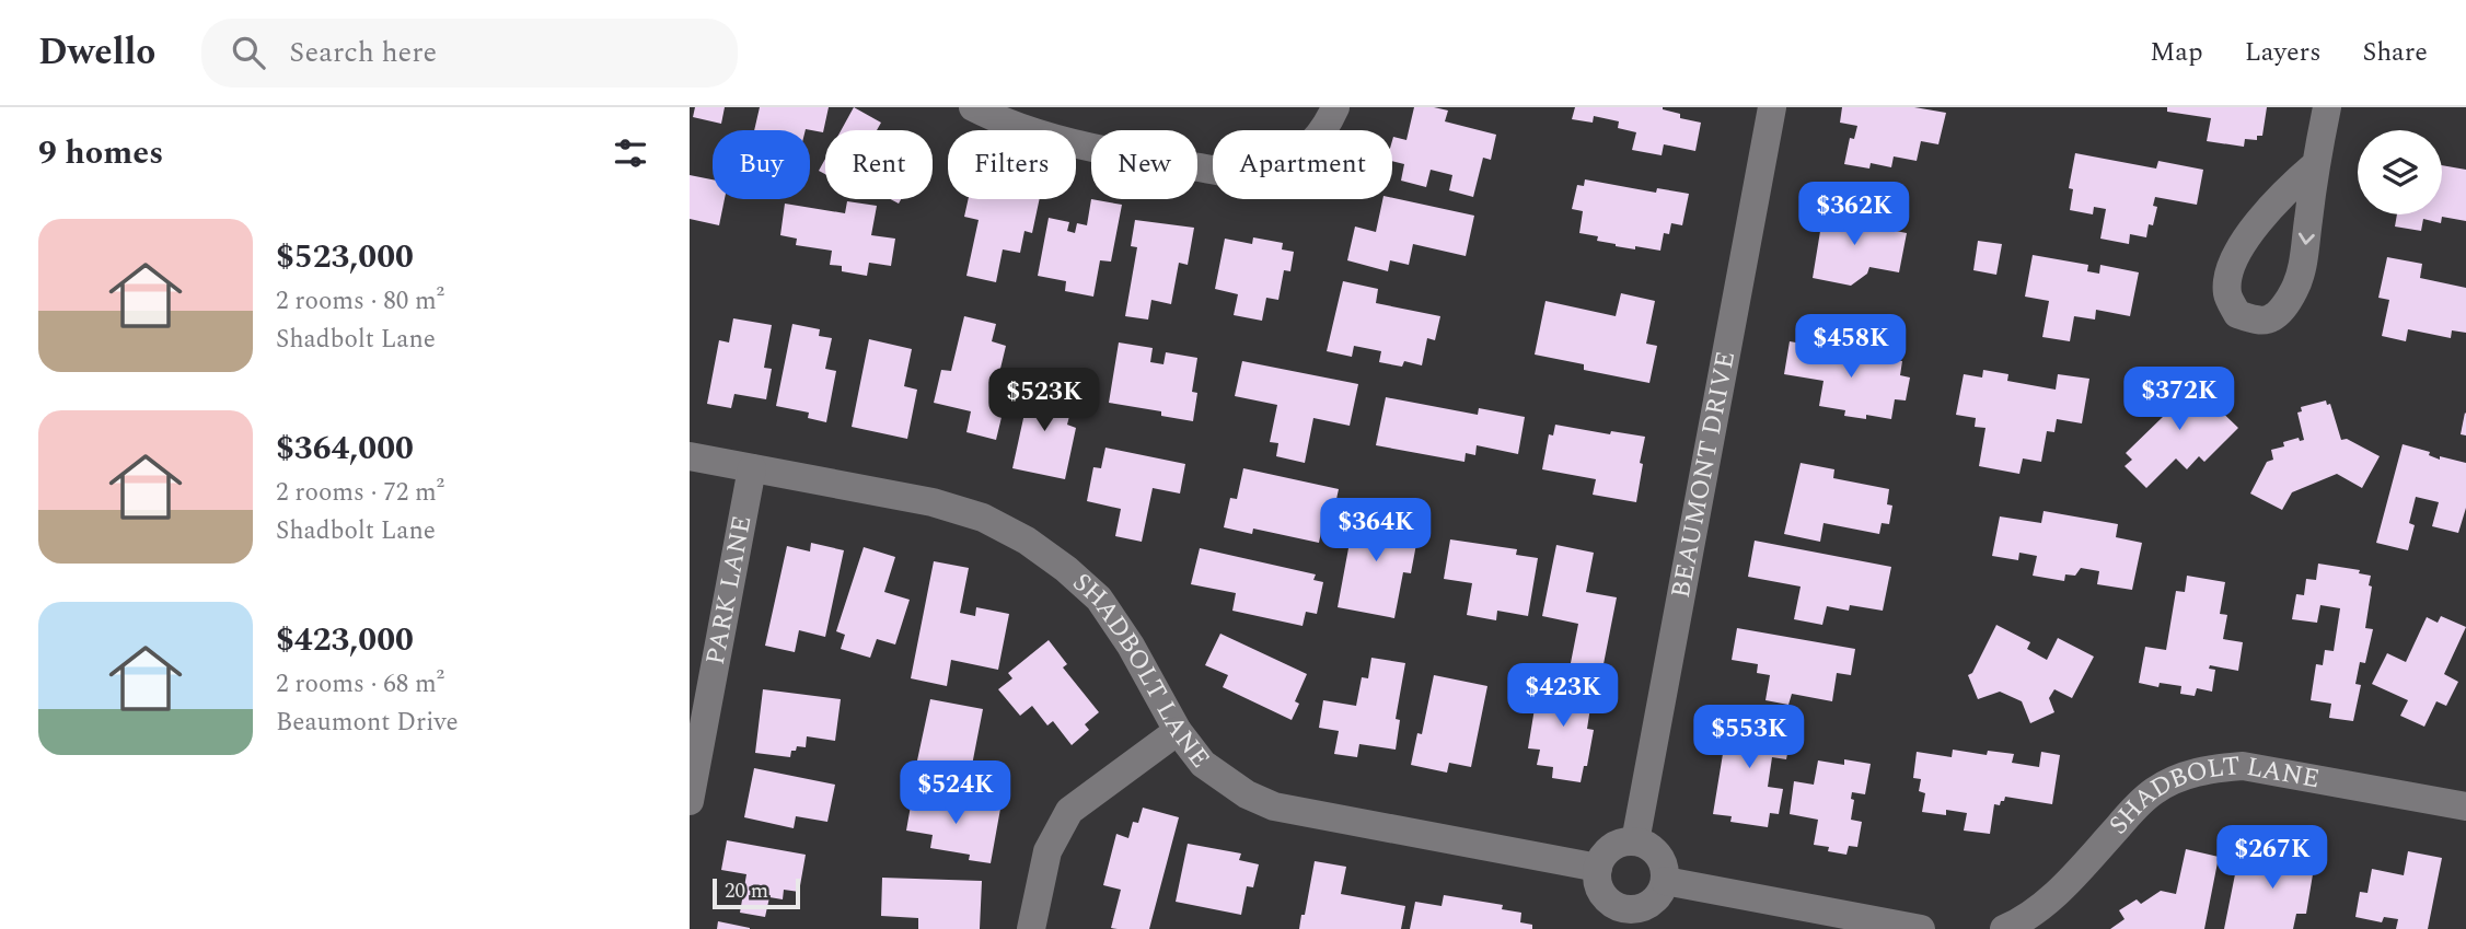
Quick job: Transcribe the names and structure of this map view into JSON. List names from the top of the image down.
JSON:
{
  "streets": {
    "street": ["BEAUMONT DRIVE", "PARK LANE", "SHADBOLT LANE"]
  },
  "crossings": [
    ["BEAUMONT DRIVE", "SHADBOLT LANE"],
    ["PARK LANE", "SHADBOLT LANE"]
  ],
  "scale_bar": "20 m",
  "page": {
    "header": "Dwello",
    "search": "Search here",
    "nav": ["Map", "Layers", "Share"],
    "heading": "9 homes",
    "chip": [
      "Buy",
      "Rent",
      "Filters",
      "New",
      "Apartment"
    ],
    "price": [
      "$362K",
      "$458K",
      "$372K",
      "$523K",
      "$364K",
      "$423K",
      "$553K",
      "$524K",
      "$267K"
    ],
    "list": [
      {
        "name": "$523,000",
        "note": "2 rooms · 80 m² · Shadbolt Lane"
      },
      {
        "name": "$364,000",
        "note": "2 rooms · 72 m² · Shadbolt Lane"
      },
      {
        "name": "$423,000",
        "note": "2 rooms · 68 m² · Beaumont Drive"
      }
    ],
    "scale": "20 m"
  }
}
